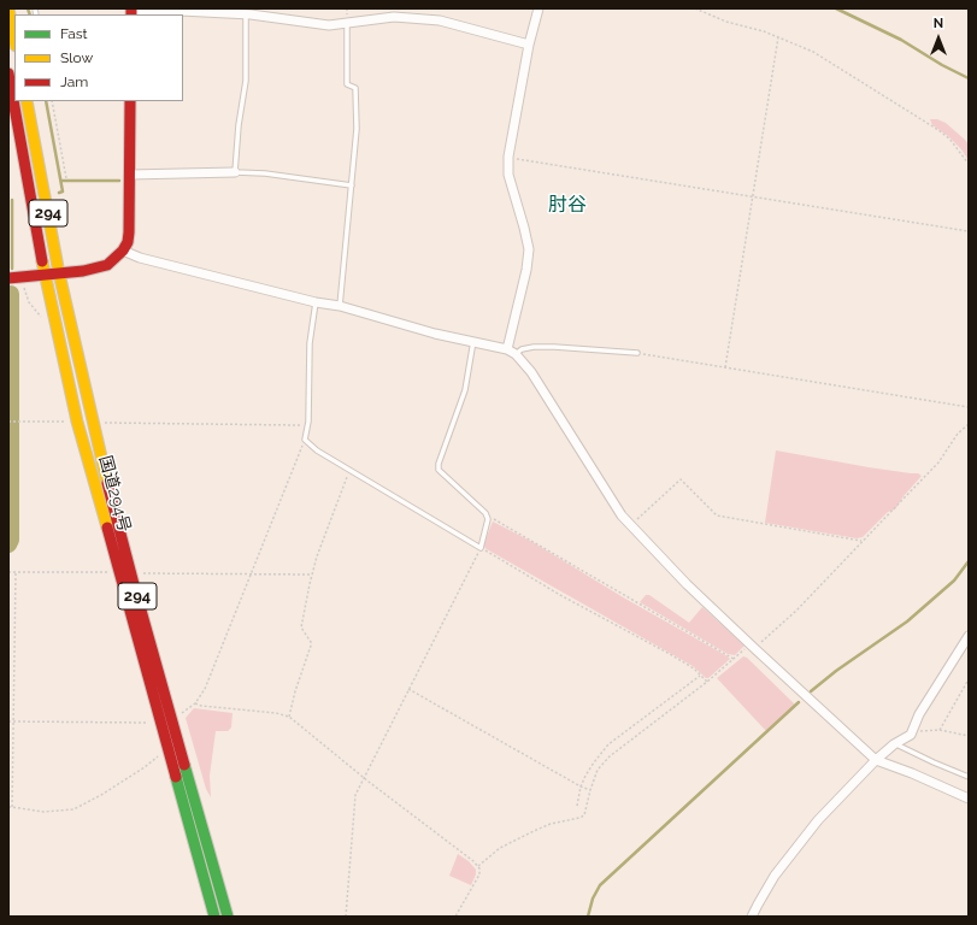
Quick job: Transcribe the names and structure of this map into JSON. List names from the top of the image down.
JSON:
{
  "streets": {
    "main road": ["294", "国道294号"]
  },
  "districts": ["肘谷"],
  "legend": ["Fast", "Slow", "Jam"],
  "north": "top"
}
